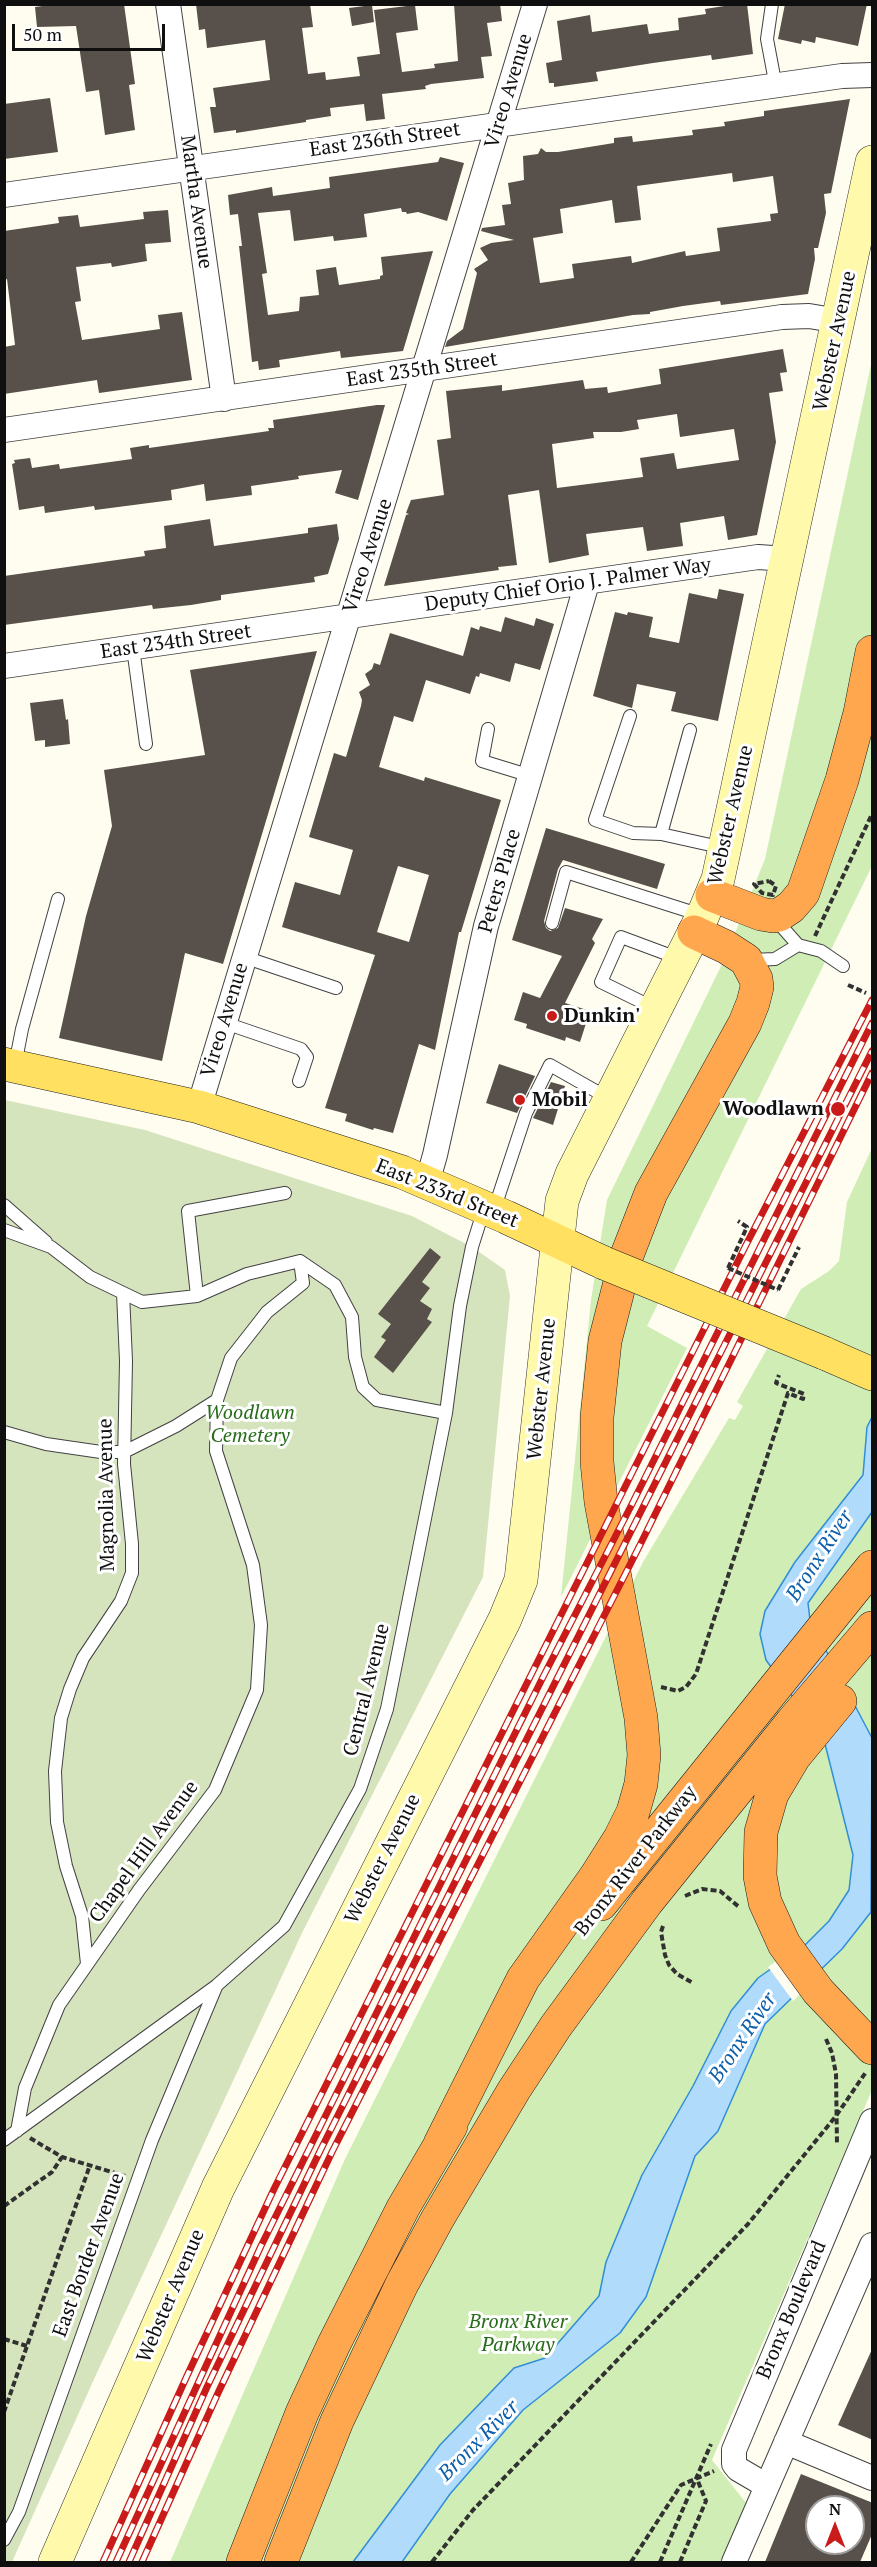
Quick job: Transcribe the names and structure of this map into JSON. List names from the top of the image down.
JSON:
{
  "streets": {
    "highway": ["Bronx River Parkway"],
    "main road": ["Webster Avenue", "East 233rd Street"],
    "street": [
      "Vireo Avenue",
      "East 236th Street",
      "Martha Avenue",
      "East 235th Street",
      "Deputy Chief Orio J. Palmer Way",
      "East 234th Street",
      "Peters Place",
      "Bronx Boulevard"
    ],
    "lane": [
      "Magnolia Avenue",
      "Central Avenue",
      "Chapel Hill Avenue",
      "East Border Avenue"
    ]
  },
  "crossings": [
    ["Vireo Avenue", "East 236th Street"],
    ["Vireo Avenue", "East 235th Street"],
    ["Vireo Avenue", "Deputy Chief Orio J. Palmer Way"],
    ["Vireo Avenue", "East 234th Street"],
    ["Vireo Avenue", "East 233rd Street"],
    ["East 236th Street", "Martha Avenue"],
    ["Martha Avenue", "East 235th Street"],
    ["Webster Avenue", "East 235th Street"],
    ["Webster Avenue", "Deputy Chief Orio J. Palmer Way"],
    ["Webster Avenue", "East 233rd Street"],
    ["Webster Avenue", "Central Avenue"],
    ["Deputy Chief Orio J. Palmer Way", "East 234th Street"],
    ["Deputy Chief Orio J. Palmer Way", "Peters Place"],
    ["Peters Place", "East 233rd Street"],
    ["East 233rd Street", "Central Avenue"],
    ["Magnolia Avenue", "Chapel Hill Avenue"],
    ["Central Avenue", "Chapel Hill Avenue"],
    ["Central Avenue", "East Border Avenue"]
  ],
  "water": ["Bronx River"],
  "parks": ["Woodlawn Cemetery", "Bronx River Parkway"],
  "places": ["Dunkin'", "Mobil", "Woodlawn"],
  "scale_bar": "50 m",
  "north": "top"
}
